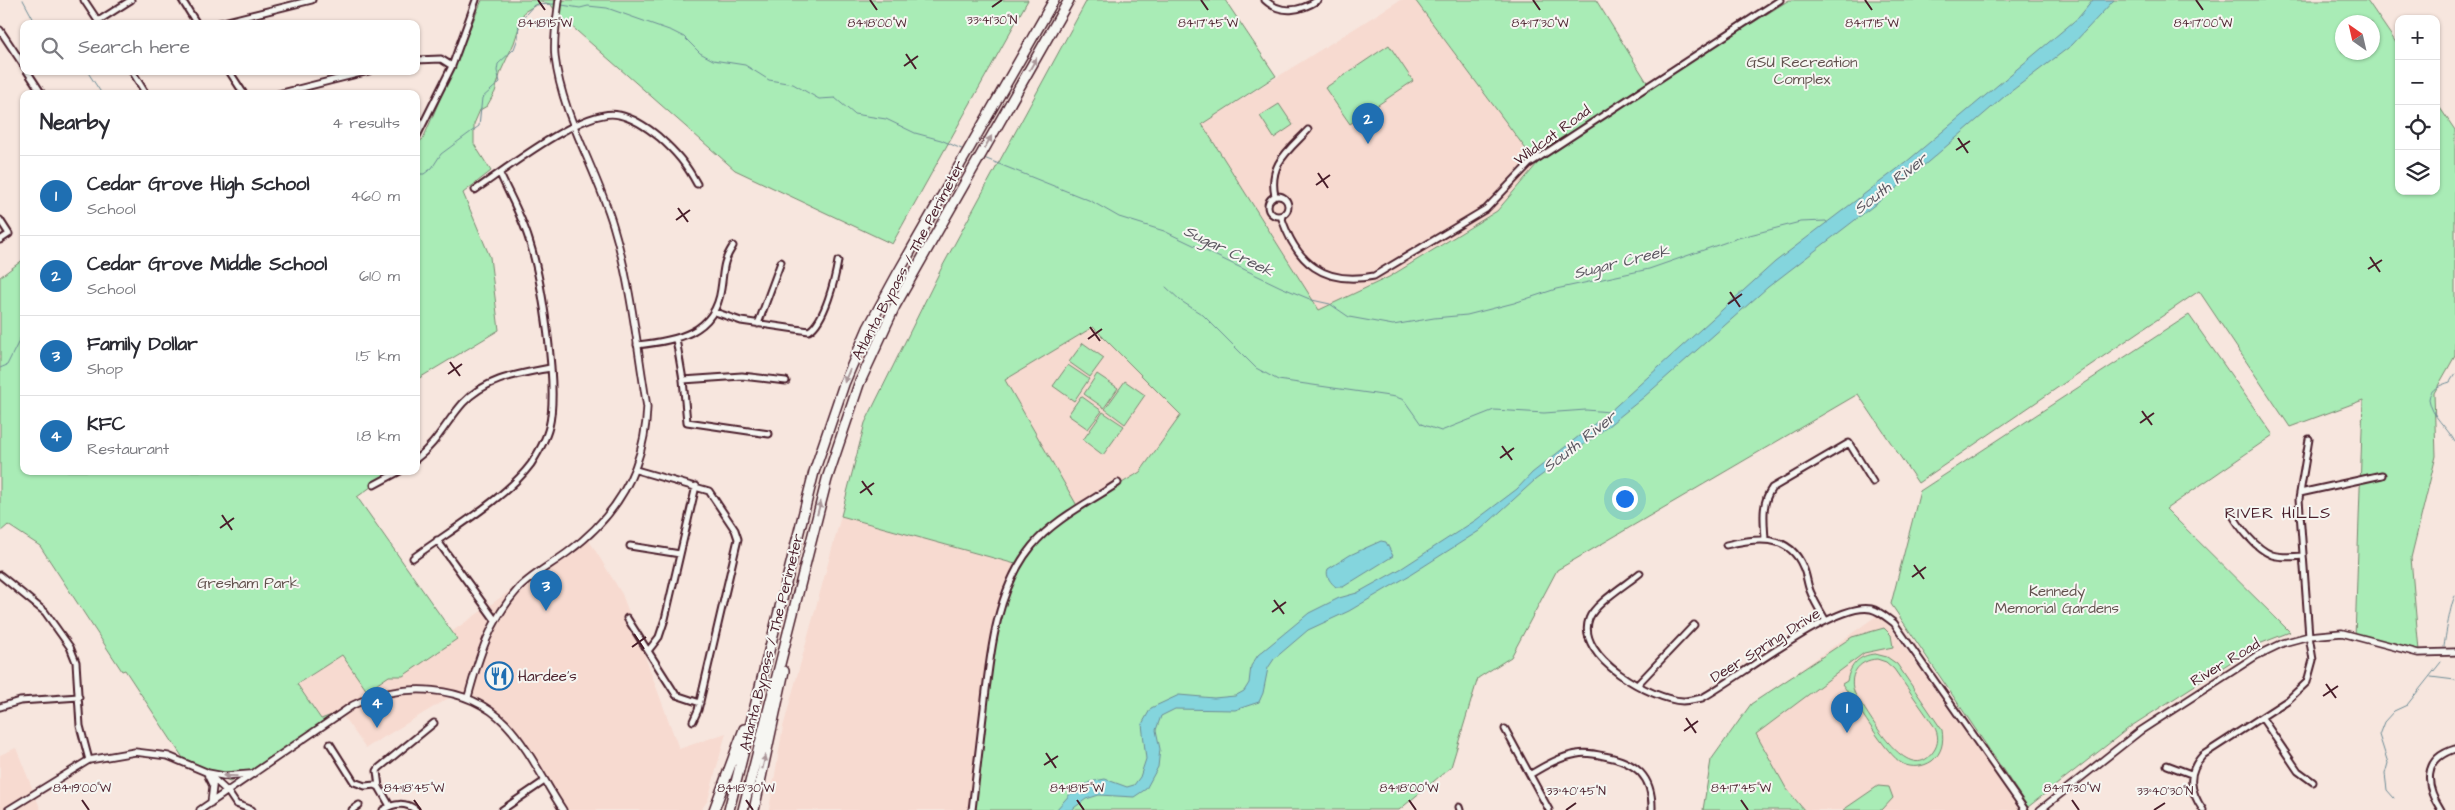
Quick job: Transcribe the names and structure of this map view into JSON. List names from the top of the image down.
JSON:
{
  "streets": {
    "highway": ["Atlanta Bypass / The Perimeter"],
    "street": ["Wildcat Road", "Deer Spring Drive", "River Road"]
  },
  "districts": ["RIVER HILLS"],
  "water": ["South River", "Sugar Creek"],
  "parks": ["GSU Recreation Complex", "Gresham Park", "Kennedy Memorial Gardens"],
  "places": {
    "restaurant": ["Hardee's"]
  },
  "north": "top left",
  "page": {
    "map_buttons": ["+", "−"],
    "search": "Search here",
    "heading": ["Nearby", "4 results"],
    "pins": [
      "2",
      "3",
      "4",
      "1"
    ],
    "list": [
      {
        "mark": "1",
        "name": "Cedar Grove High School",
        "note": "School",
        "value": "460 m"
      },
      {
        "mark": "2",
        "name": "Cedar Grove Middle School",
        "note": "School",
        "value": "610 m"
      },
      {
        "mark": "3",
        "name": "Family Dollar",
        "note": "Shop",
        "value": "1.5 km"
      },
      {
        "mark": "4",
        "name": "KFC",
        "note": "Restaurant",
        "value": "1.8 km"
      }
    ]
  },
  "coordinates": [
    "33°41'30\"N",
    "84°18'15\"W",
    "84°18'00\"W",
    "84°17'45\"W",
    "84°17'30\"W",
    "84°17'15\"W",
    "84°17'00\"W",
    "84°19'00\"W",
    "84°18'45\"W",
    "84°18'30\"W",
    "33°40'45\"N",
    "33°40'30\"N"
  ]
}
